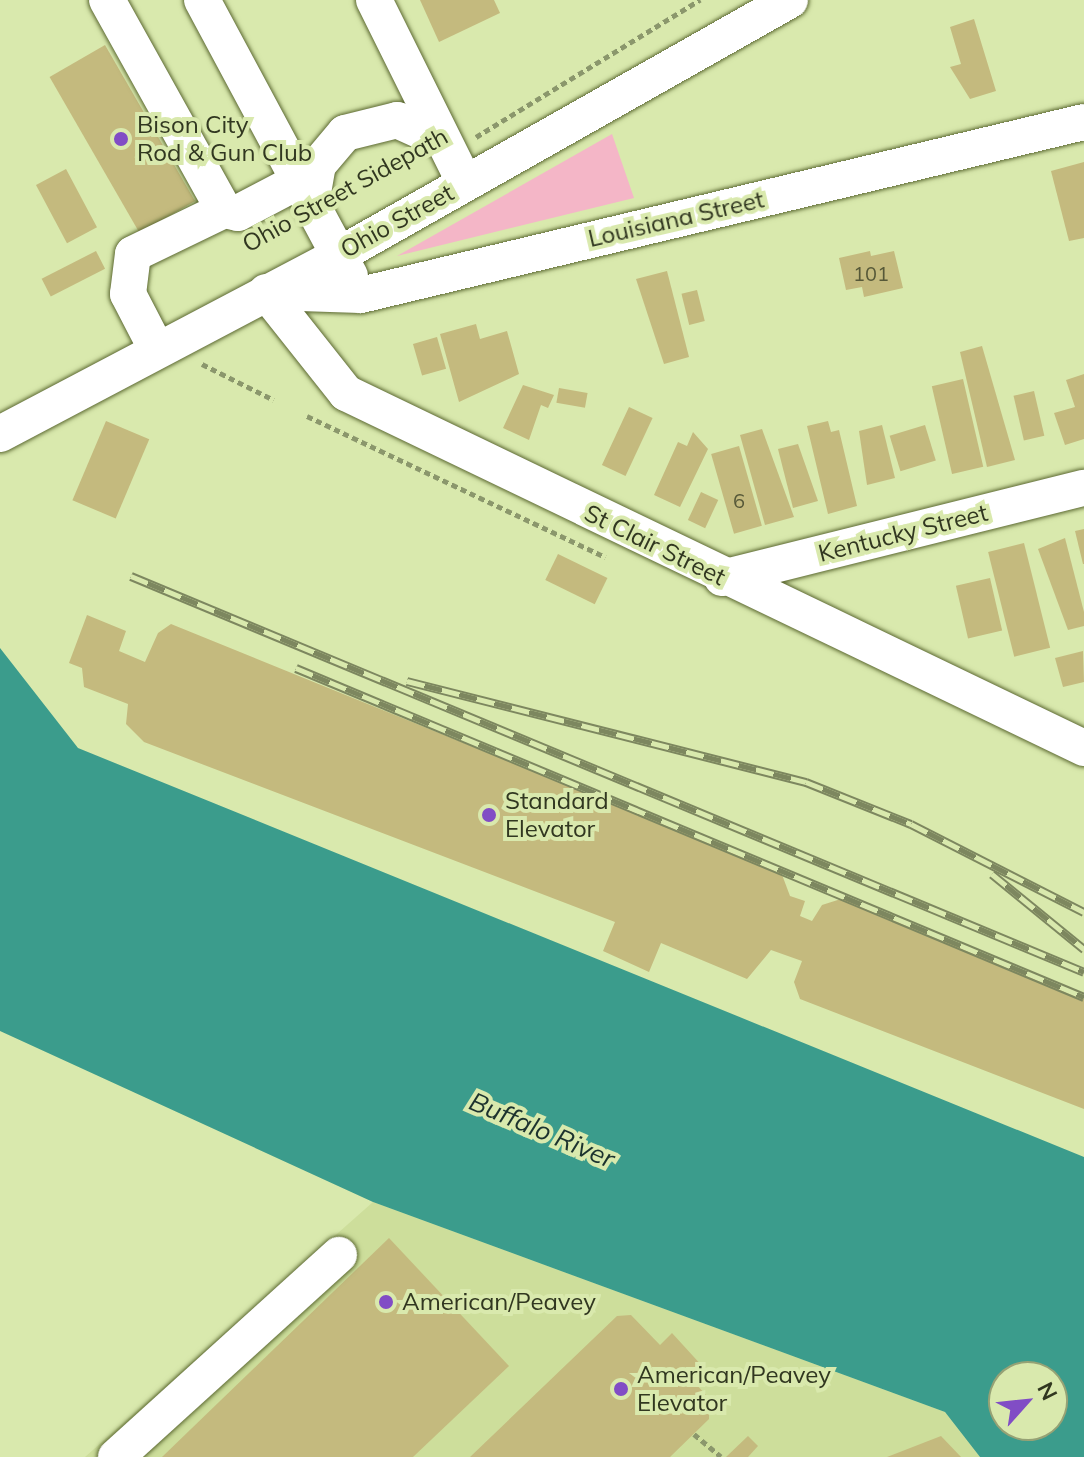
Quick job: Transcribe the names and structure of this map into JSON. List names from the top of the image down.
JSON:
{
  "streets": {
    "street": [
      "Louisiana Street",
      "Ohio Street",
      "Kentucky Street",
      "St Clair Street"
    ],
    "path": ["Ohio Street Sidepath"]
  },
  "crossings": [
    ["Ohio Street Sidepath", "Ohio Street"],
    ["Louisiana Street", "Ohio Street"],
    ["Louisiana Street", "St Clair Street"],
    ["Ohio Street", "St Clair Street"],
    ["Kentucky Street", "St Clair Street"]
  ],
  "water": ["Buffalo River"],
  "places": [
    "Bison City Rod & Gun Club",
    "Standard Elevator",
    "American/Peavey",
    "American/Peavey Elevator"
  ],
  "house_numbers": ["101", "6"],
  "north": "top right"
}
